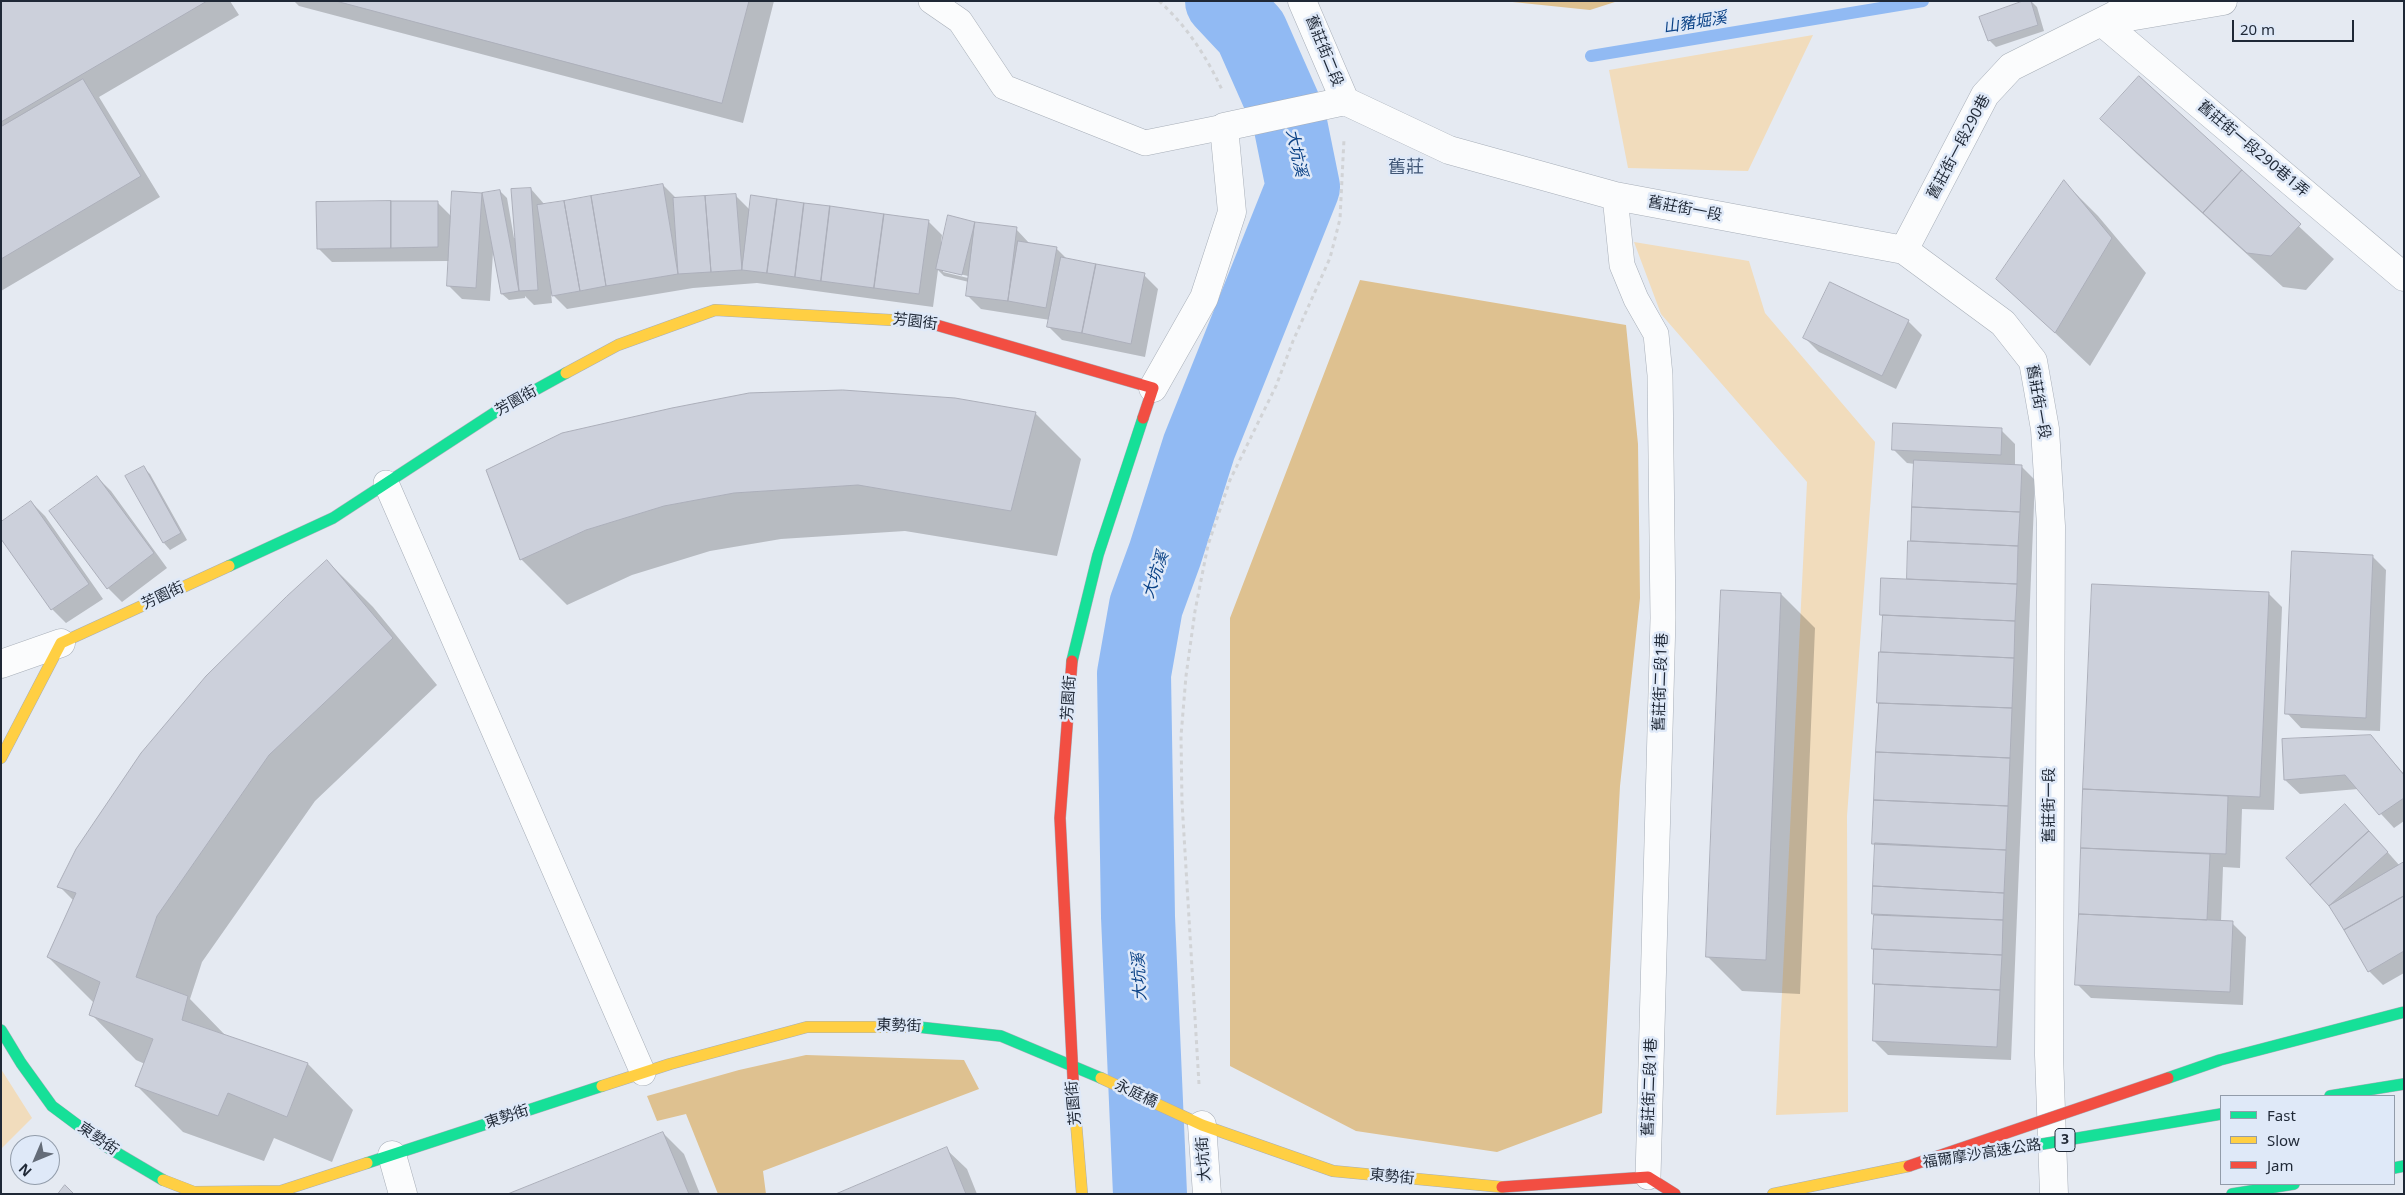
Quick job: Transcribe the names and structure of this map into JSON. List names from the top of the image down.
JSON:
{
  "streets": {
    "main road": [
      "芳園街",
      "東勢街",
      "永庭橋",
      "3",
      "福爾摩沙高速公路"
    ],
    "street": [
      "舊莊街二段",
      "舊莊街一段290巷",
      "舊莊街一段290巷1弄",
      "舊莊街一段",
      "大坑街"
    ],
    "lane": ["舊莊街二段1巷"]
  },
  "crossings": [
    ["舊莊街二段", "舊莊街一段"],
    ["舊莊街一段290巷", "舊莊街一段290巷1弄"],
    ["舊莊街一段290巷", "舊莊街一段"],
    ["舊莊街一段", "舊莊街二段1巷"],
    ["芳園街", "東勢街"],
    ["芳園街", "永庭橋"],
    ["舊莊街二段1巷", "東勢街"],
    ["東勢街", "永庭橋"],
    ["東勢街", "大坑街"],
    ["永庭橋", "大坑街"]
  ],
  "districts": ["舊莊"],
  "water": ["山豬堀溪", "大坑溪"],
  "legend": ["Fast", "Slow", "Jam"],
  "scale_bar": "20 m",
  "north": "bottom left"
}
